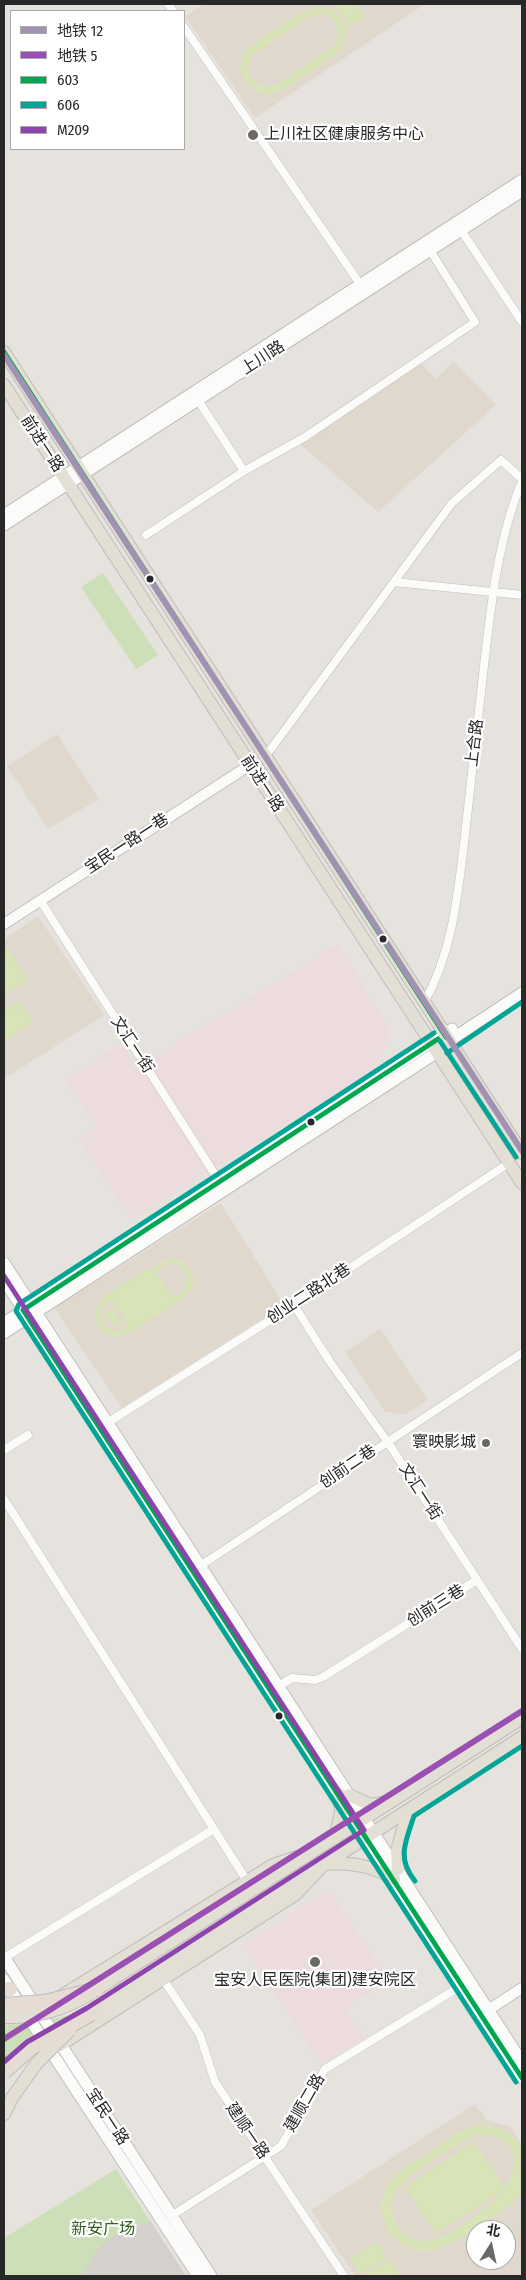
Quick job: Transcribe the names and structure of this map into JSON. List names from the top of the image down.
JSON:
{
  "streets": {
    "main road": ["上川路", "前进一路", "宝民一路"],
    "street": [
      "上合路",
      "宝民一路一巷",
      "文汇一街",
      "创业二路北巷",
      "创前二巷",
      "创前三巷",
      "建顺二路",
      "建顺一路"
    ]
  },
  "crossings": [
    ["上川路", "前进一路"],
    ["前进一路", "上合路"],
    ["前进一路", "宝民一路一巷"],
    ["前进一路", "创业二路北巷"],
    ["宝民一路一巷", "文汇一街"],
    ["文汇一街", "创业二路北巷"],
    ["文汇一街", "创前二巷"],
    ["文汇一街", "创前三巷"],
    ["建顺二路", "宝民一路"],
    ["建顺二路", "建顺一路"]
  ],
  "parks": ["新安广场"],
  "places": ["上川社区健康服务中心", "寰映影城", "宝安人民医院(集团)建安院区"],
  "lines": [
    "transit line 603",
    "metro line 12",
    "transit line 606",
    "transit line M209",
    "metro line 5"
  ],
  "legend": [
    "地铁 12",
    "地铁 5",
    "603",
    "606",
    "M209"
  ],
  "north": "top"
}
